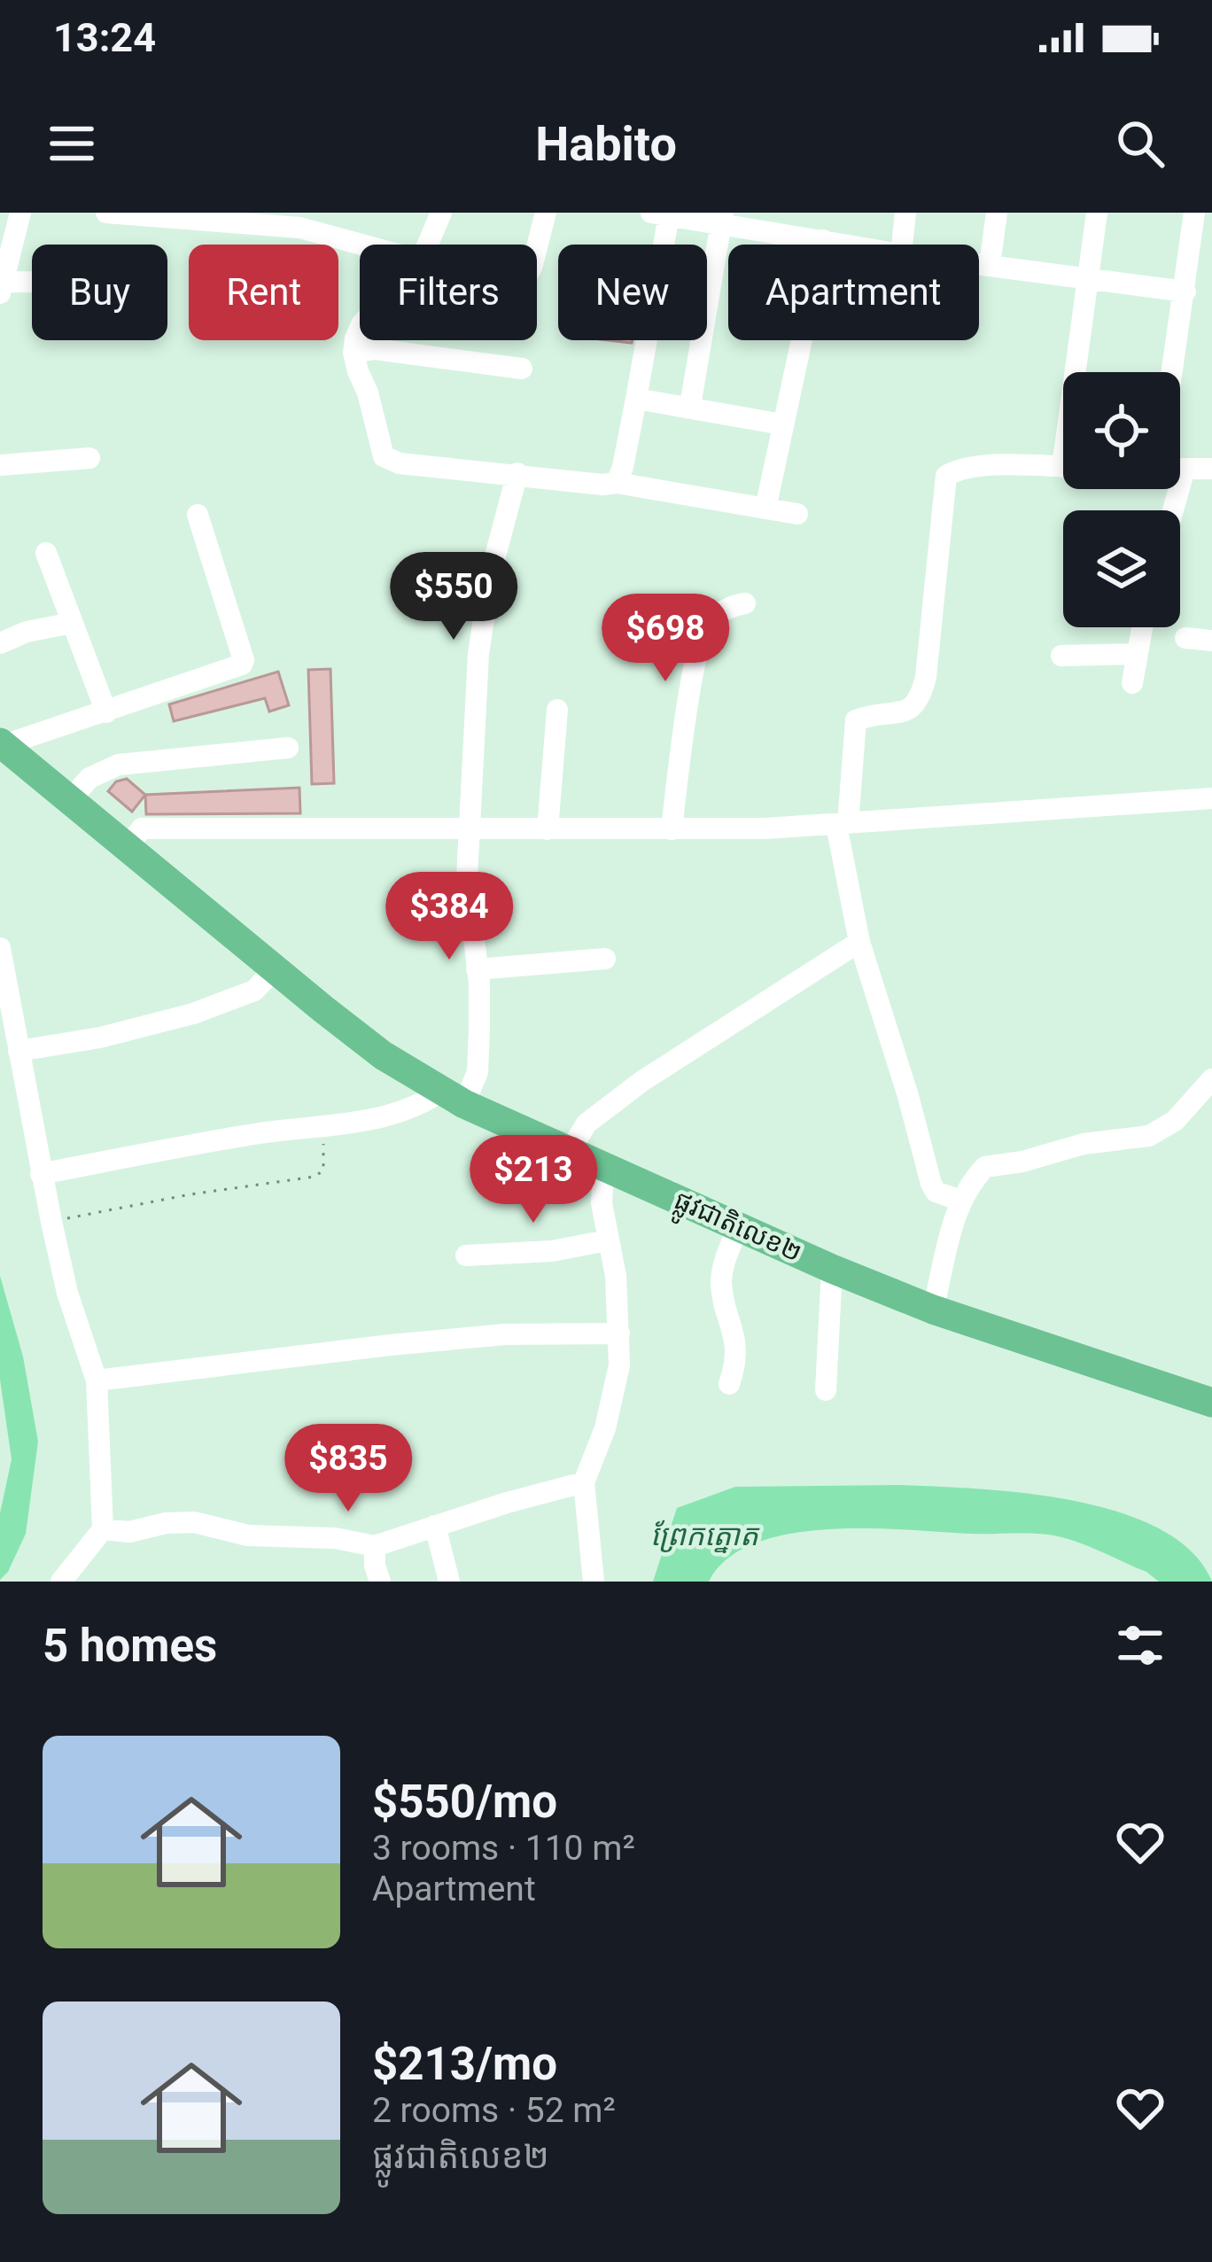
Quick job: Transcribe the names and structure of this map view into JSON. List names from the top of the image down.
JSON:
{
  "streets": {
    "highway": ["ផ្លូវជាតិលេខ២"]
  },
  "water": ["ព្រែកត្នោត"],
  "page": {
    "status": "13:24",
    "header": "Habito",
    "chip": [
      "Buy",
      "Rent",
      "Filters",
      "New",
      "Apartment"
    ],
    "price": [
      "$550",
      "$698",
      "$384",
      "$213",
      "$835"
    ],
    "heading": "5 homes",
    "list": [
      {
        "name": "$550/mo",
        "note": "3 rooms · 110 m² · Apartment"
      },
      {
        "name": "$213/mo",
        "note": "2 rooms · 52 m² · ផ្លូវជាតិលេខ២"
      }
    ]
  }
}
